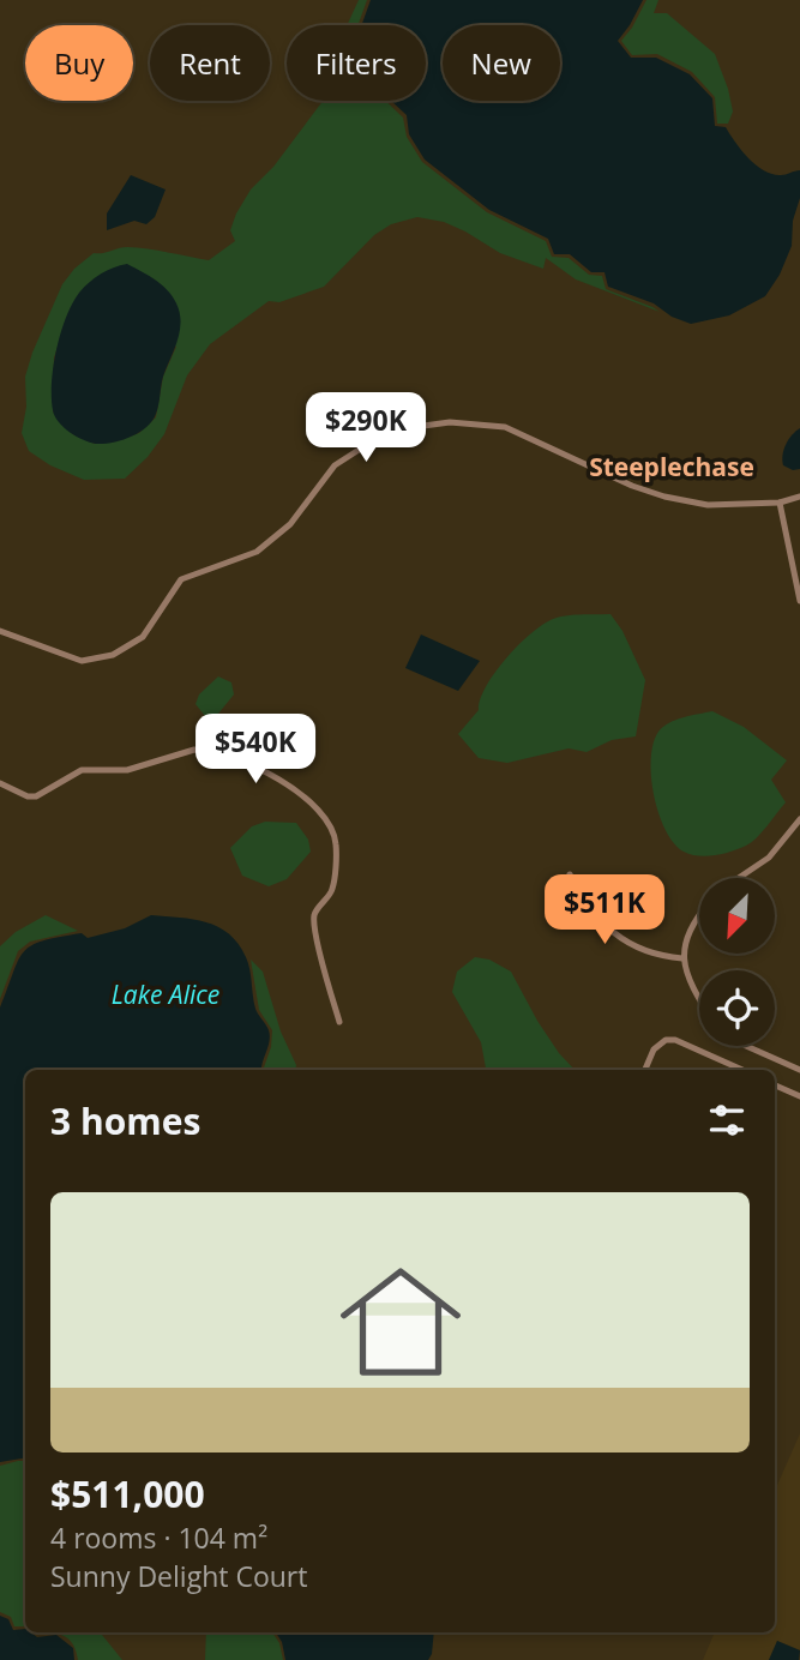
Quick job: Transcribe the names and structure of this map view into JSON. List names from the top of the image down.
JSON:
{
  "districts": ["Steeplechase"],
  "water": ["Lake Alice"],
  "north": "bottom left",
  "page": {
    "chip": [
      "Buy",
      "Rent",
      "Filters",
      "New"
    ],
    "price": ["$290K", "$540K", "$511K"],
    "heading": "3 homes",
    "list": [
      {
        "name": "$511,000",
        "note": "4 rooms · 104 m² · Sunny Delight Court"
      }
    ]
  }
}
